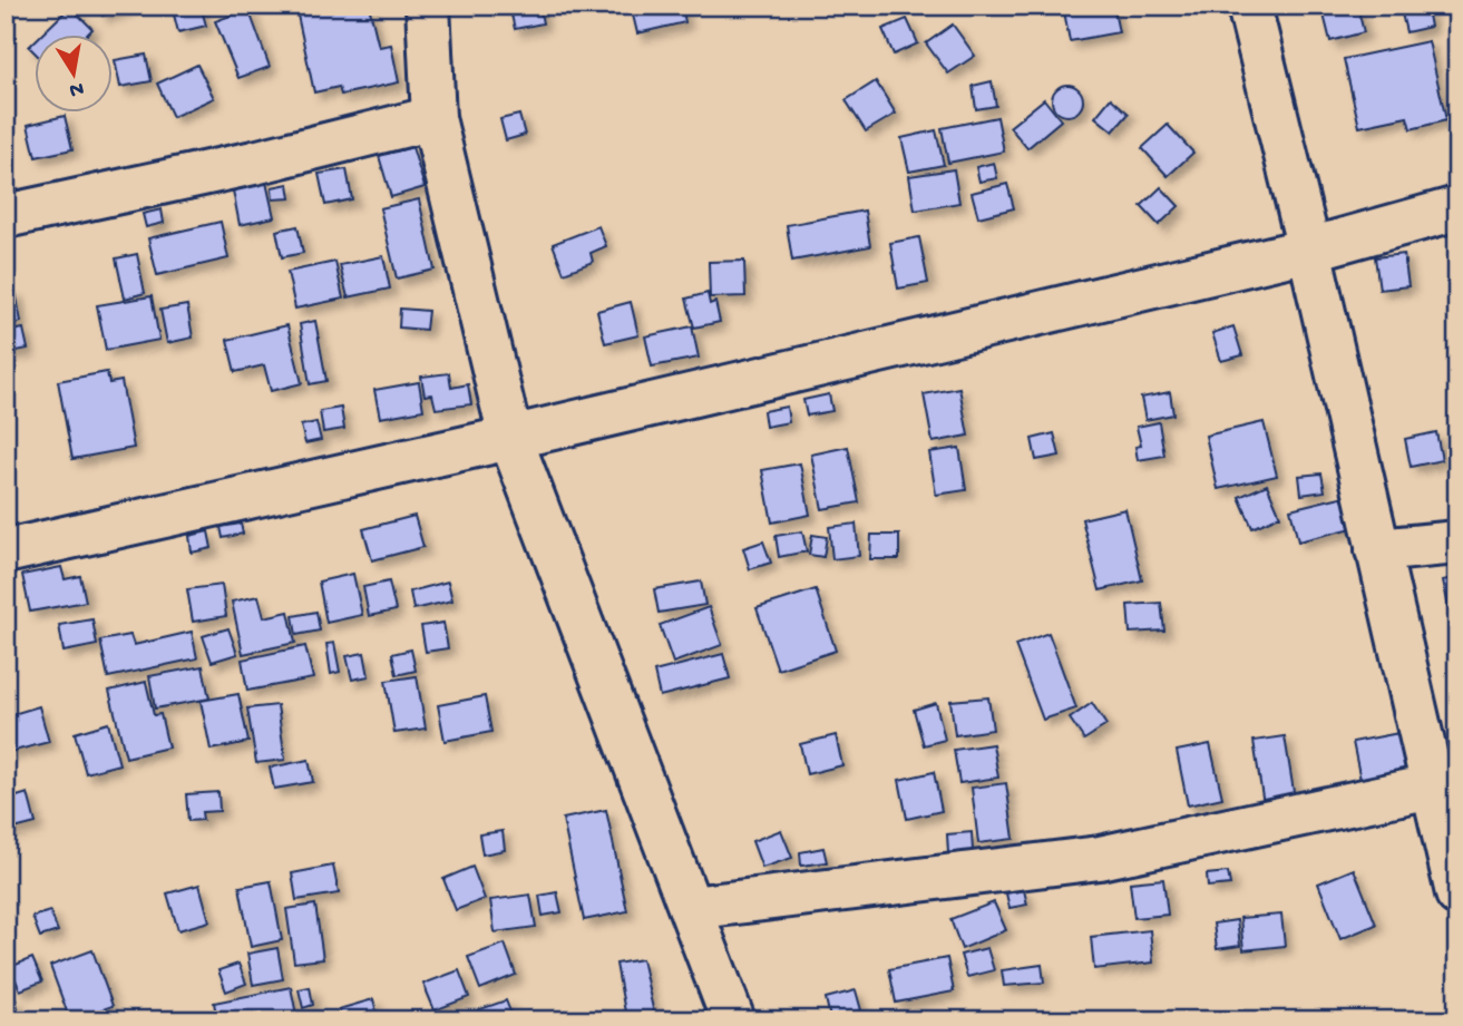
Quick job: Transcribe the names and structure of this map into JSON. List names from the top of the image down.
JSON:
{
  "north": "bottom"
}
